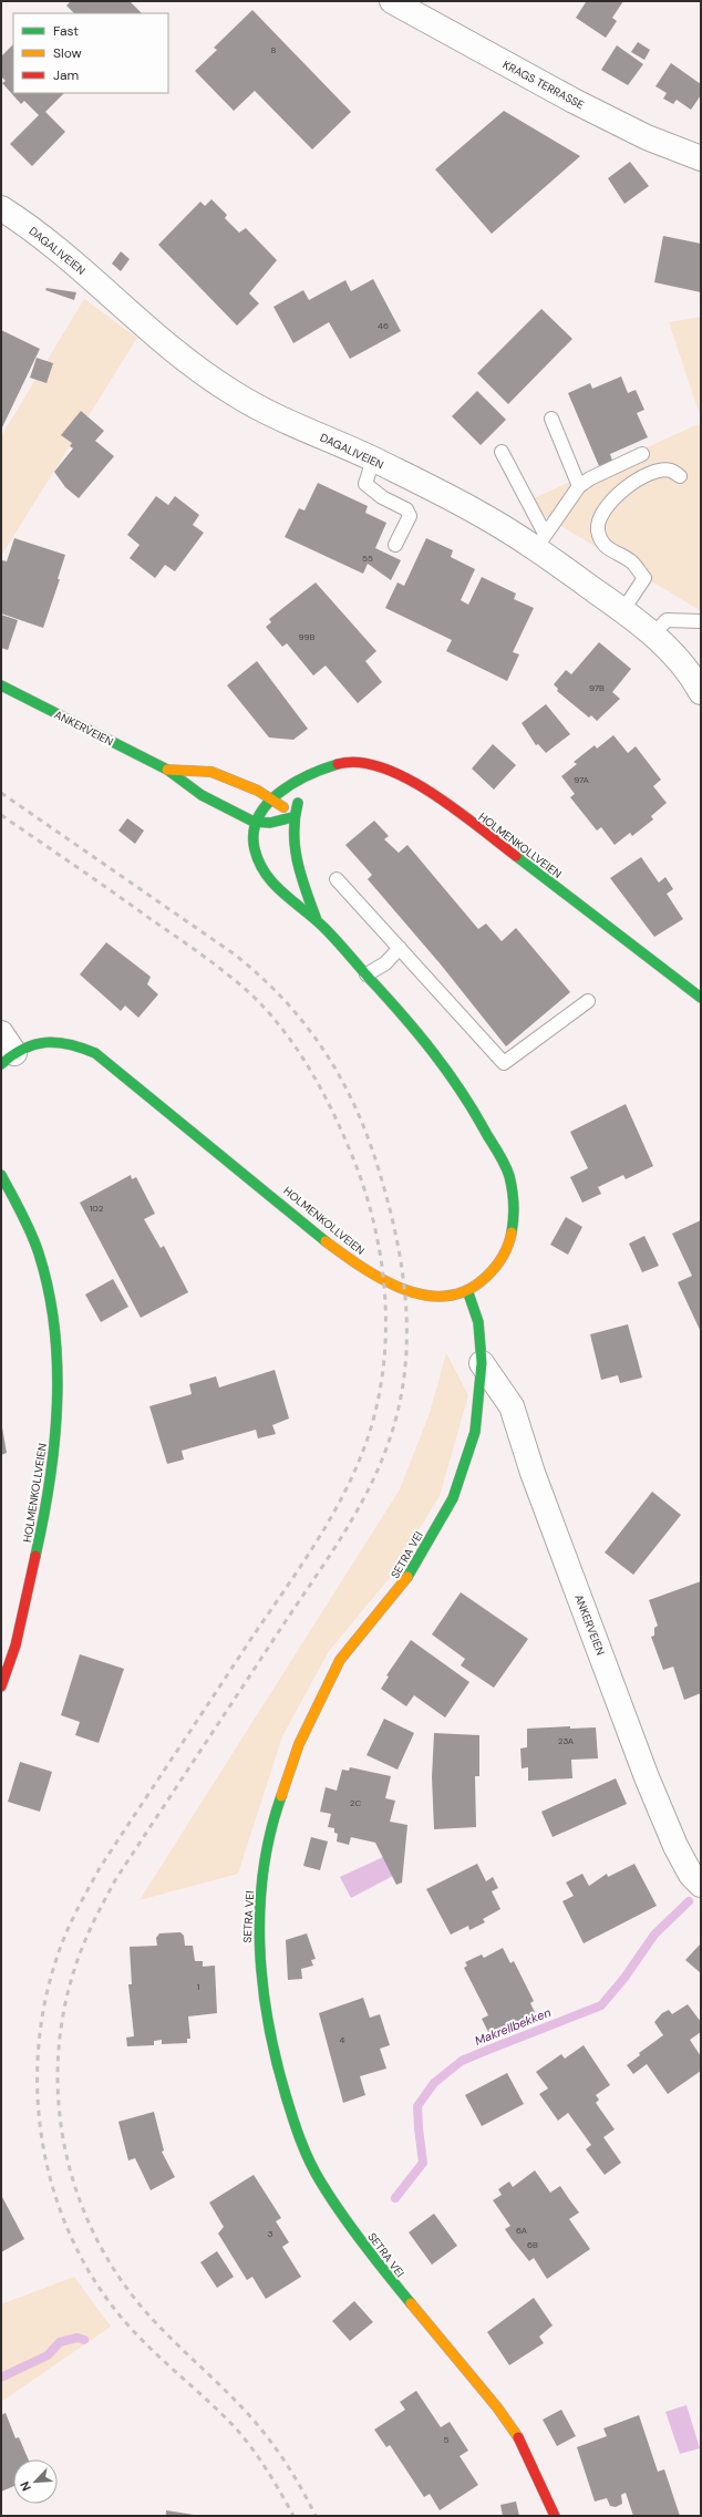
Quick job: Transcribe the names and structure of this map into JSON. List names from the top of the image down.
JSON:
{
  "streets": {
    "main road": ["ANKERVEIEN", "HOLMENKOLLVEIEN", "SETRA VEI"],
    "street": ["KRAGS TERRASSE", "DAGALIVEIEN"]
  },
  "crossings": [
    ["ANKERVEIEN", "HOLMENKOLLVEIEN"],
    ["ANKERVEIEN", "SETRA VEI"],
    ["HOLMENKOLLVEIEN", "SETRA VEI"]
  ],
  "water": ["Makrellbekken"],
  "house_numbers": [
    "8",
    "46",
    "55",
    "99B",
    "97B",
    "97A",
    "102",
    "23A",
    "2C",
    "1",
    "4",
    "6A",
    "3",
    "6B",
    "5"
  ],
  "legend": ["Fast", "Slow", "Jam"],
  "north": "bottom left"
}
